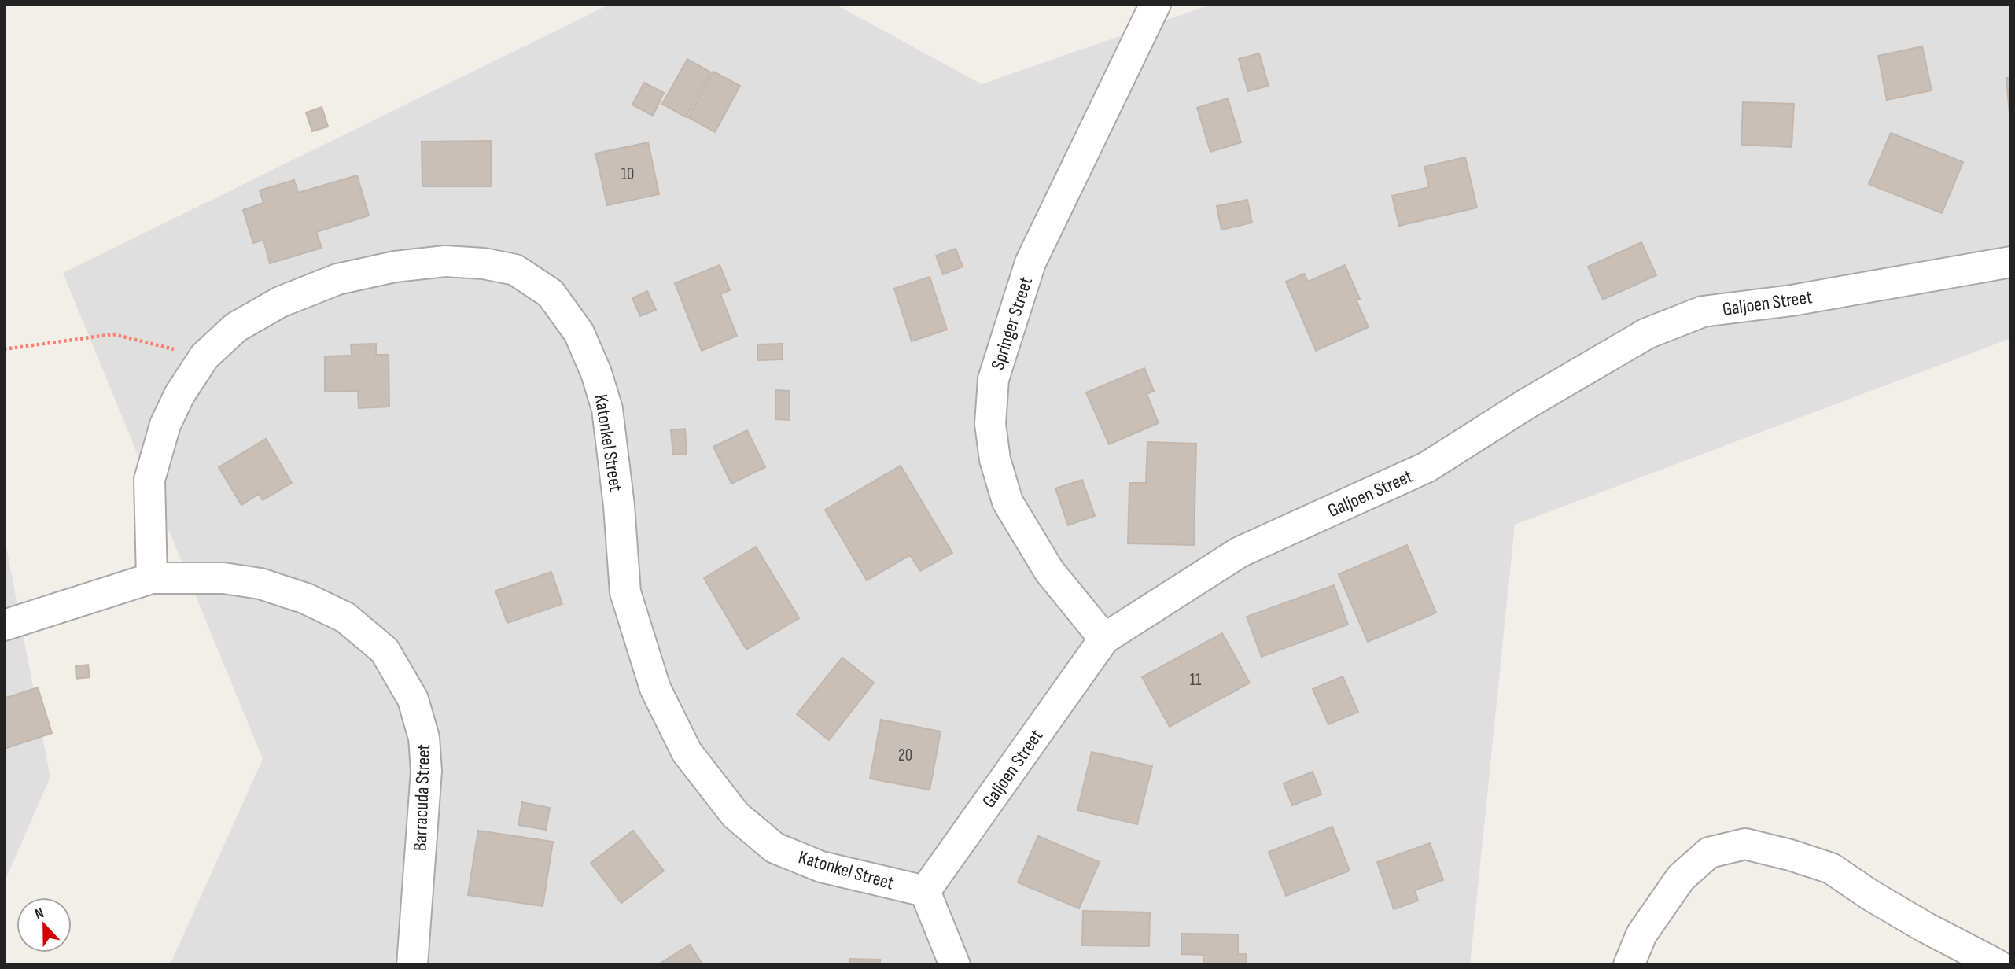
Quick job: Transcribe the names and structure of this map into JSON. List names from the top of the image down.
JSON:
{
  "streets": {
    "street": [
      "Galjoen Street",
      "Springer Street",
      "Katonkel Street",
      "Barracuda Street"
    ]
  },
  "crossings": [
    ["Galjoen Street", "Springer Street"],
    ["Galjoen Street", "Katonkel Street"],
    ["Katonkel Street", "Barracuda Street"]
  ],
  "house_numbers": ["10", "11", "20"],
  "north": "top"
}
